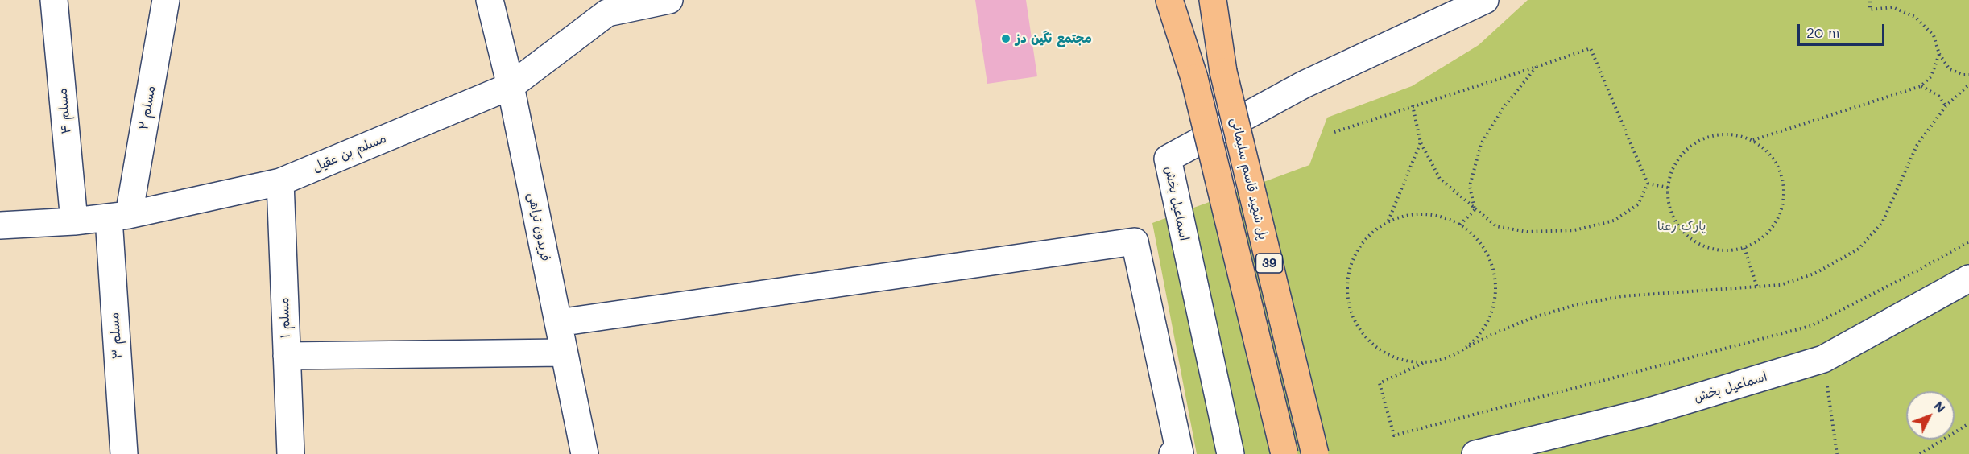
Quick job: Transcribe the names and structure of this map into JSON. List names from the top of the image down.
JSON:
{
  "streets": {
    "main road": ["پل شهید قاسم سلیمانی", "39"],
    "street": [
      "مسلم ۲",
      "مسلم ۴",
      "مسلم بن عقیل",
      "اسماعیل بخش",
      "فریدون تراهی",
      "مسلم ۱",
      "مسلم ۳"
    ]
  },
  "crossings": [
    ["مسلم ۲", "مسلم بن عقیل"],
    ["مسلم ۲", "مسلم ۳"],
    ["مسلم ۴", "مسلم بن عقیل"],
    ["مسلم بن عقیل", "فریدون تراهی"],
    ["مسلم بن عقیل", "مسلم ۱"],
    ["مسلم بن عقیل", "مسلم ۳"]
  ],
  "parks": ["پارک رعنا"],
  "places": ["مجتمع نگین دز"],
  "scale_bar": "20 m",
  "north": "top right"
}
